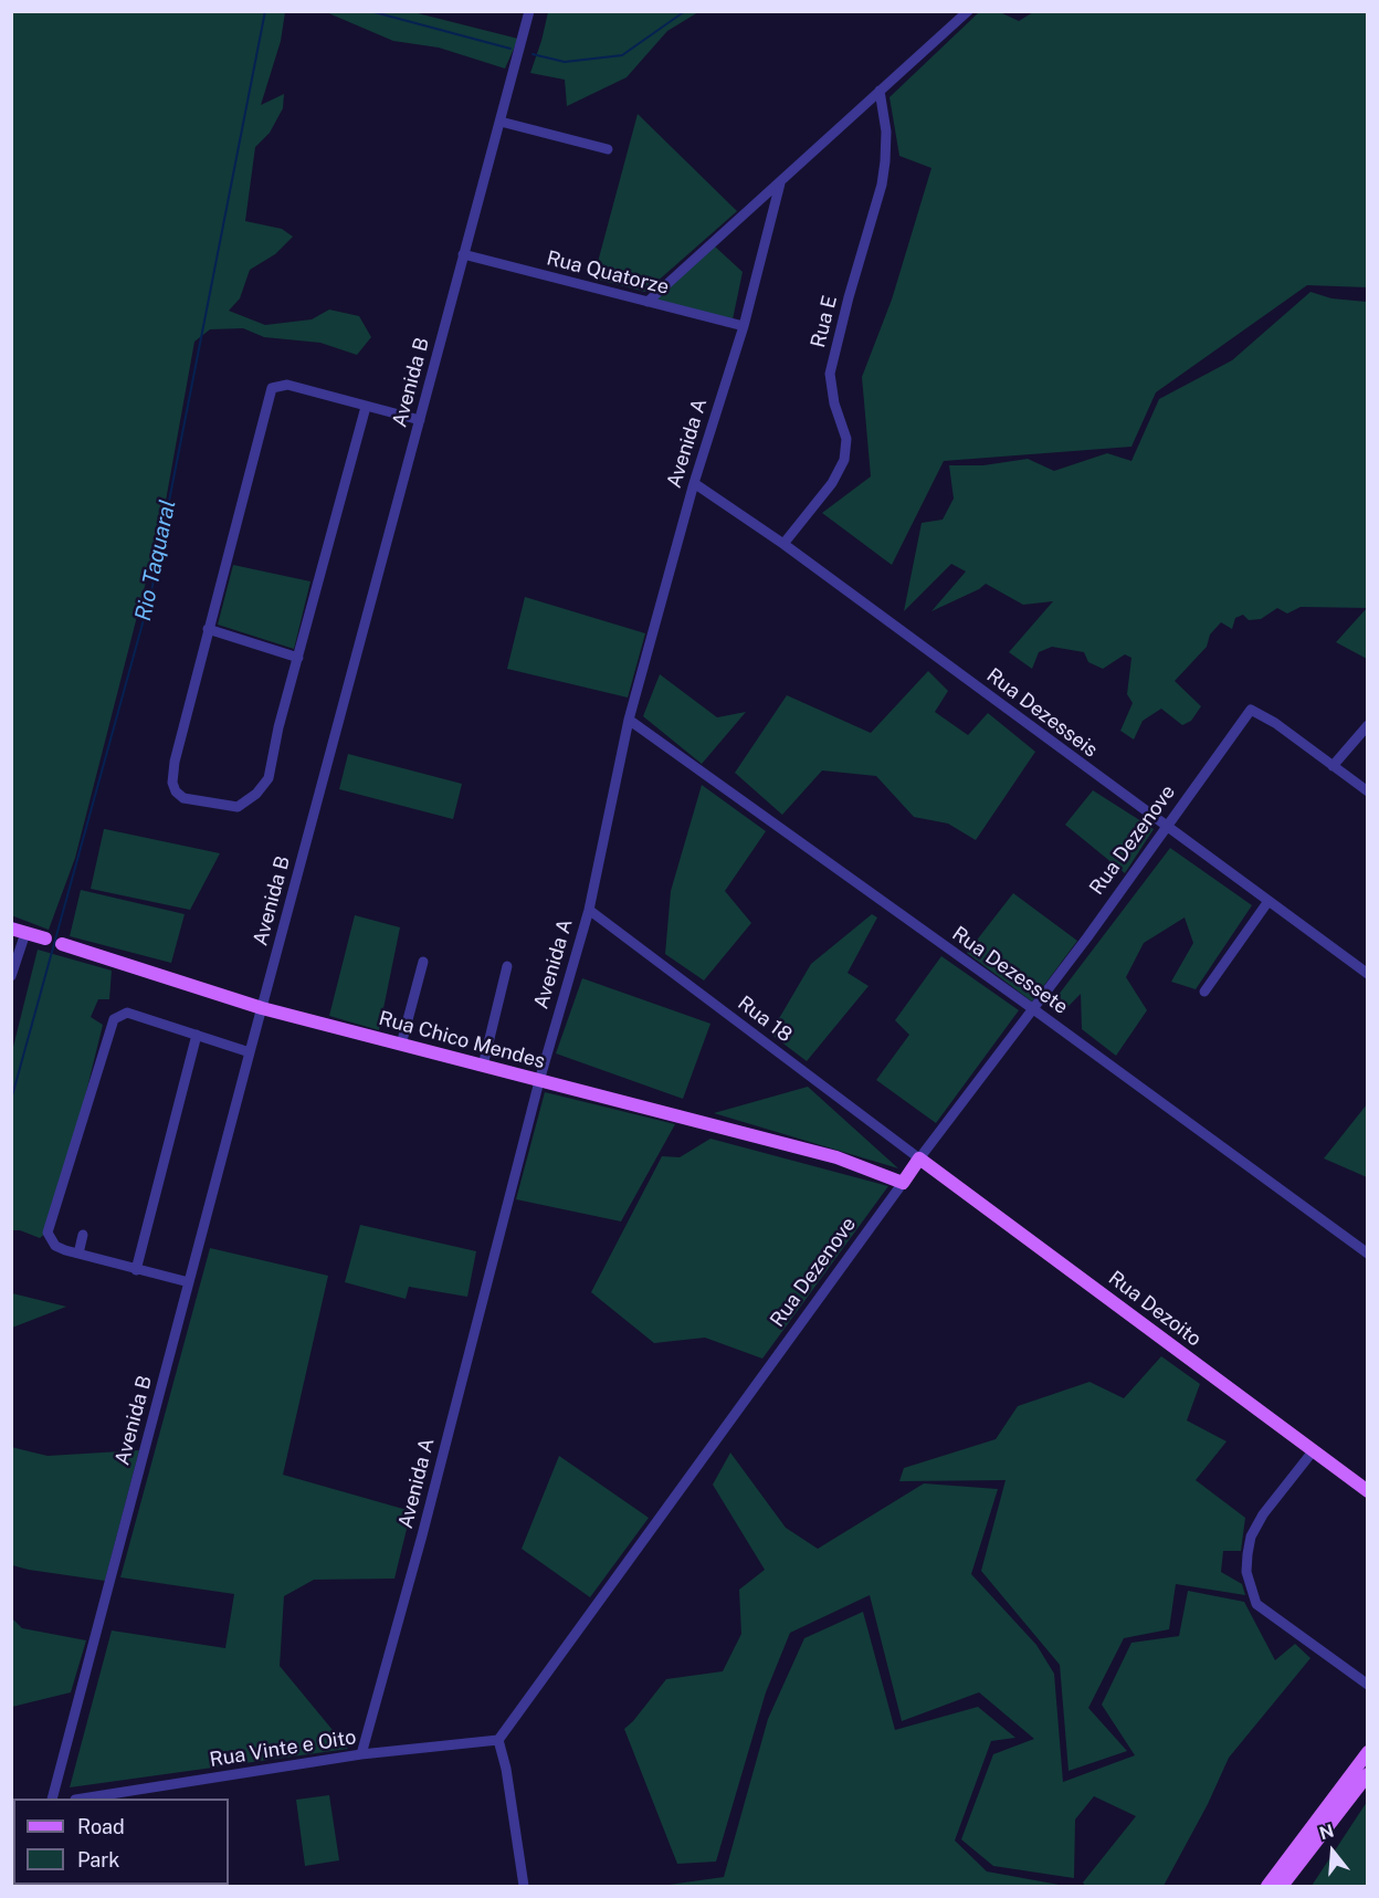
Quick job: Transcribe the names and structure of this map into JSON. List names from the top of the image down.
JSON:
{
  "streets": {
    "main road": ["Rua Dezenove", "Rua Chico Mendes", "Rua Dezoito"],
    "street": [
      "Rua Quatorze",
      "Rua E",
      "Avenida B",
      "Avenida A",
      "Rua Dezesseis",
      "Rua Dezessete",
      "Rua 18",
      "Rua Vinte e Oito"
    ]
  },
  "crossings": [
    ["Rua Quatorze", "Avenida B"],
    ["Rua Quatorze", "Avenida A"],
    ["Rua E", "Rua Dezesseis"],
    ["Avenida B", "Rua Chico Mendes"],
    ["Avenida A", "Rua Dezesseis"],
    ["Avenida A", "Rua Dezessete"],
    ["Avenida A", "Rua 18"],
    ["Avenida A", "Rua Chico Mendes"],
    ["Avenida A", "Rua Vinte e Oito"],
    ["Rua Dezesseis", "Rua Dezenove"],
    ["Rua Dezenove", "Rua Dezessete"],
    ["Rua Dezenove", "Rua 18"],
    ["Rua Dezenove", "Rua Chico Mendes"],
    ["Rua Dezenove", "Rua Dezoito"],
    ["Rua Dezenove", "Rua Vinte e Oito"],
    ["Rua 18", "Rua Dezoito"]
  ],
  "water": ["Rio Taquaral"],
  "legend": ["Road", "Park"],
  "north": "top"
}
